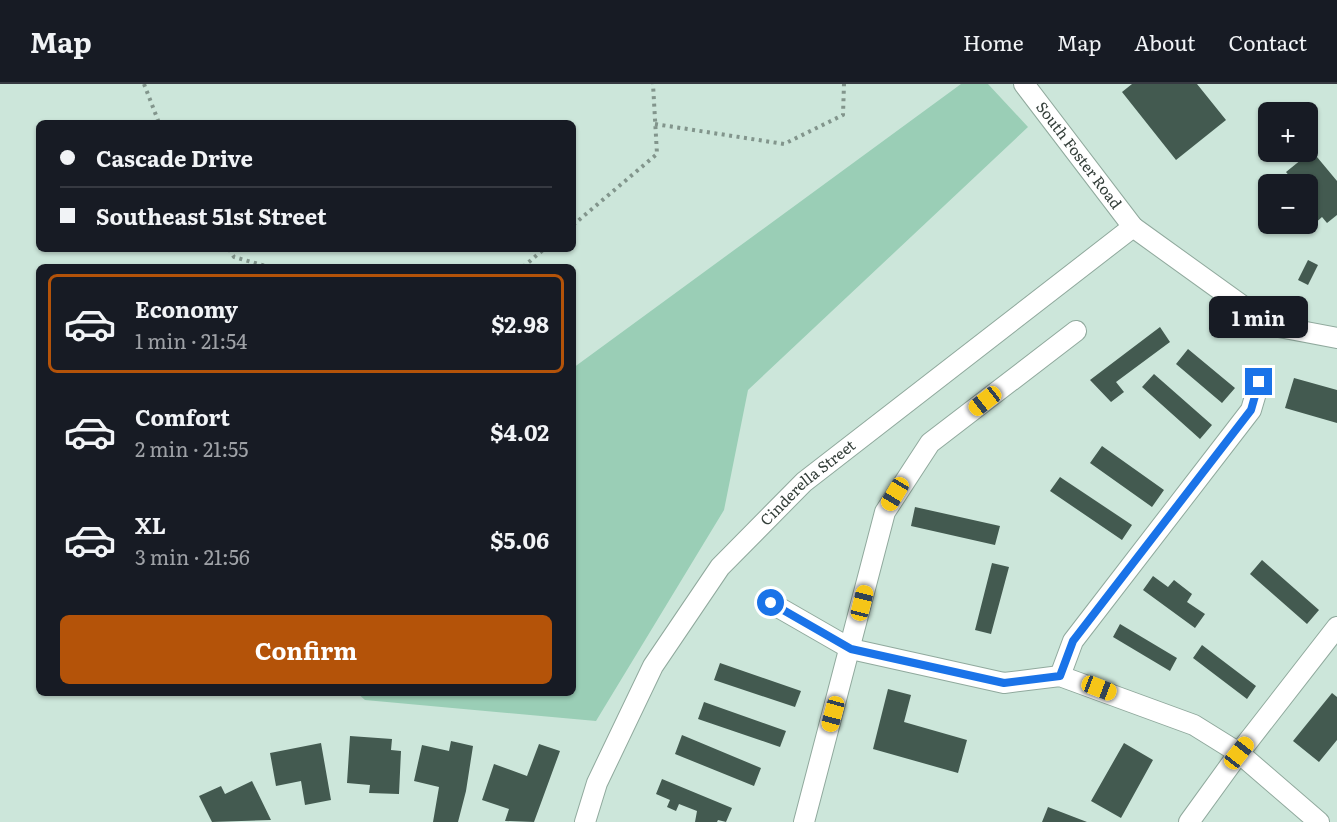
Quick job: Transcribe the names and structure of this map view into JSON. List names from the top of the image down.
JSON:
{
  "streets": {
    "street": ["South Foster Road", "Cinderella Street"]
  },
  "crossings": [
    ["South Foster Road", "Cinderella Street"]
  ],
  "page": {
    "header": "Map",
    "nav": [
      "Home",
      "Map",
      "About",
      "Contact"
    ],
    "map_buttons": ["+", "−"],
    "banner": ["Cascade Drive", "Southeast 51st Street"],
    "list": [
      {
        "name": "Economy",
        "note": "1 min · 21:54",
        "value": "$2.98"
      },
      {
        "name": "Comfort",
        "note": "2 min · 21:55",
        "value": "$4.02"
      },
      {
        "name": "XL",
        "note": "3 min · 21:56",
        "value": "$5.06"
      }
    ],
    "bubble": "1 min",
    "buttons": "Confirm"
  }
}
